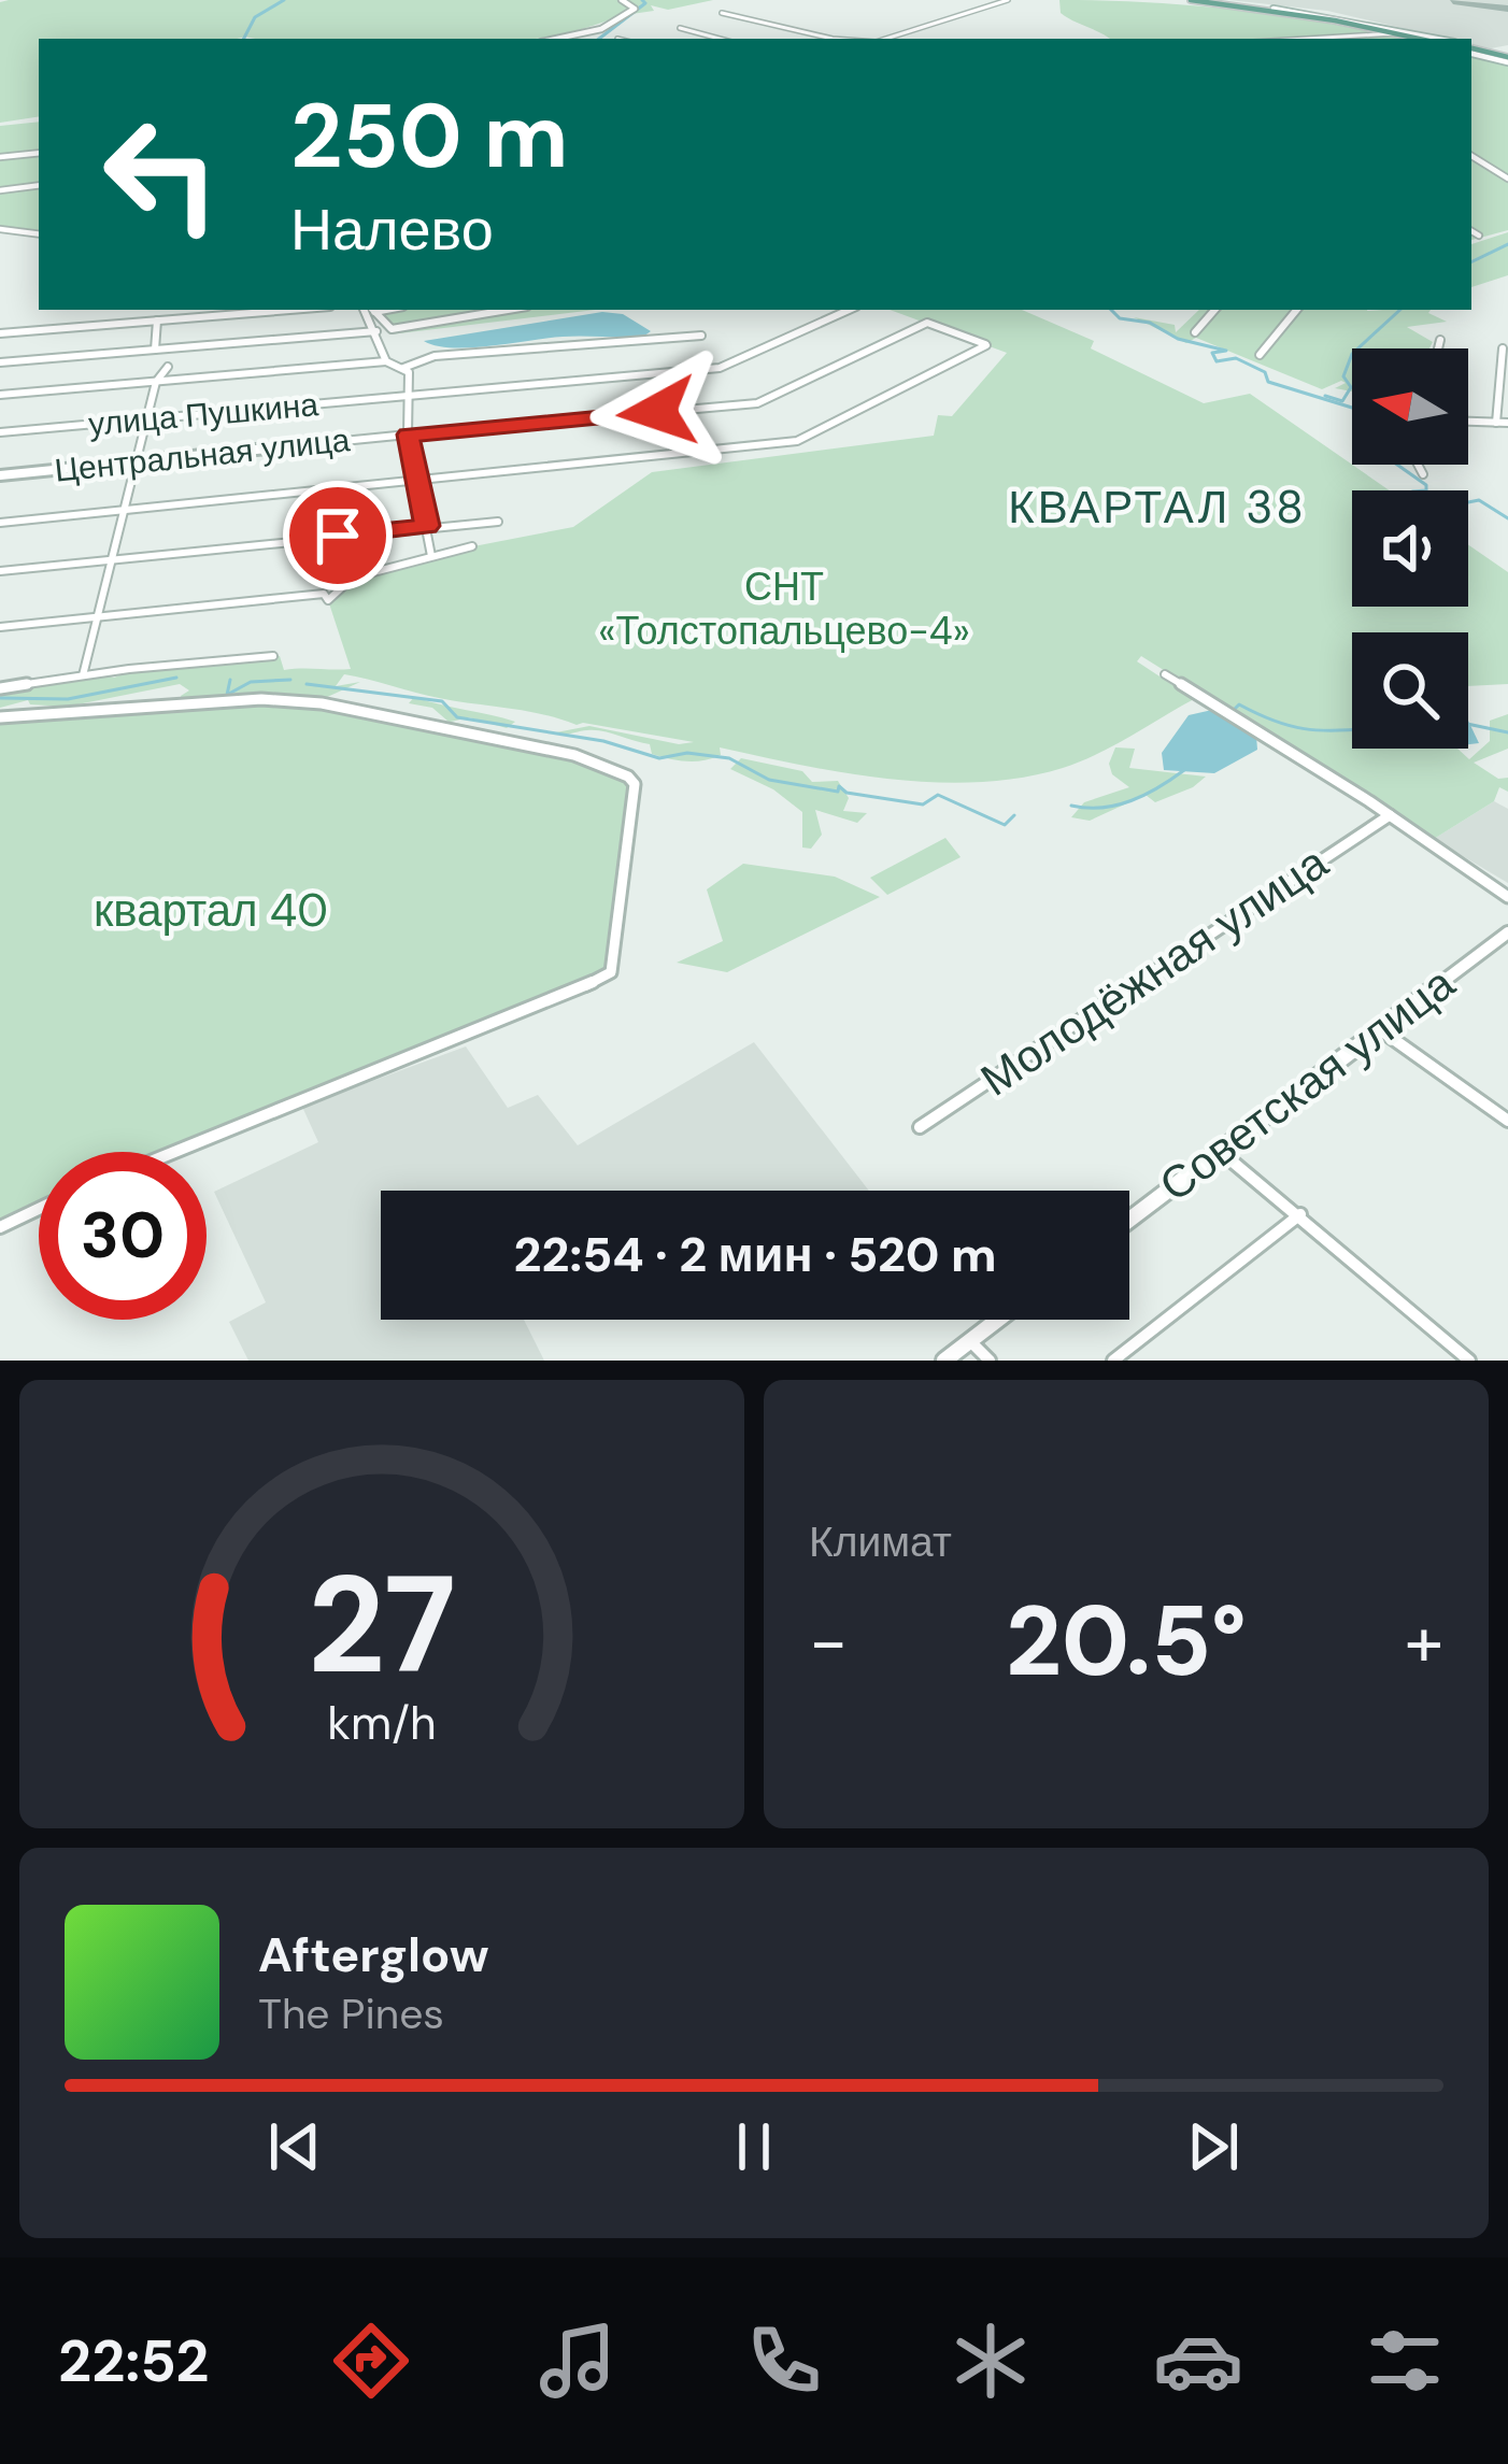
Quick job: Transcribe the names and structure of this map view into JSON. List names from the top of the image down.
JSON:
{
  "streets": {
    "street": [
      "улица Пушкина",
      "Центральная улица",
      "Молодёжная улица",
      "Советская улица"
    ]
  },
  "districts": ["КВАРТАЛ 38"],
  "parks": ["СНТ «Толстопальцево-4»", "квартал 40"],
  "north": "left",
  "page": {
    "turn": ["250 m", "Налево"],
    "limit": "30",
    "trip": "22:54 · 2 мин · 520 m",
    "tile": "Климат",
    "heat": ["−", "20.5°", "+"],
    "song": ["Afterglow", "The Pines"],
    "tabs": "22:52",
    "gauge": ["27", "km/h"]
  }
}
